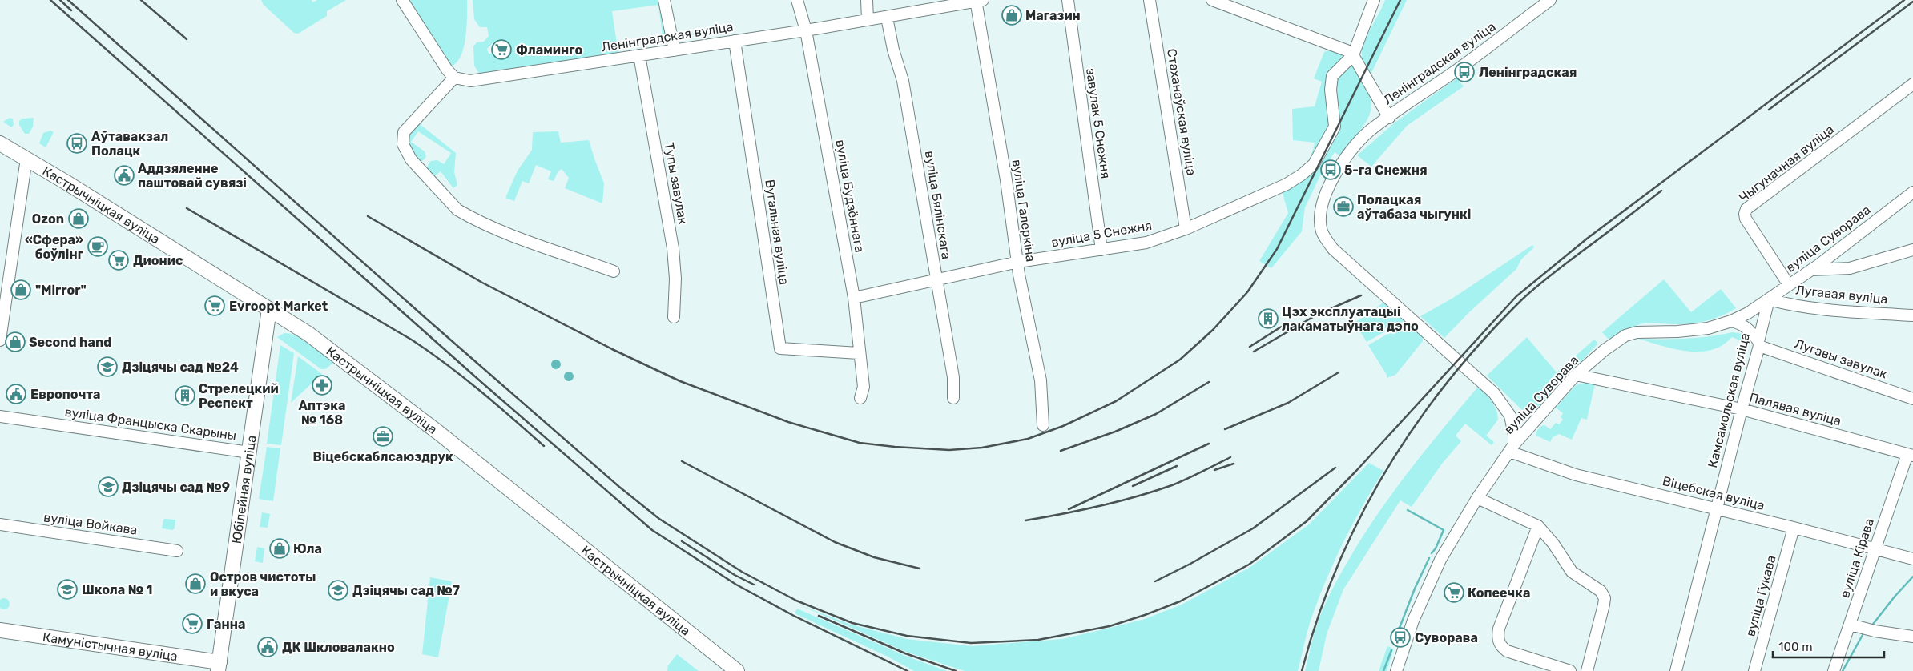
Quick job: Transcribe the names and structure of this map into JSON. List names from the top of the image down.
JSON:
{
  "streets": {
    "main road": ["Кастрычніцкая вуліца", "Юбілейная вуліца", "Камуністычная вуліца"],
    "street": [
      "Ленінградская вуліца",
      "Стаханаўская вуліца",
      "завулак 5 Снежня",
      "Чыгуначная вуліца",
      "Тупы завулак",
      "вуліца Будзённага",
      "вуліца Бялінскага",
      "вуліца Галеркіна",
      "Вугальная вуліца",
      "вуліца 5 Снежня",
      "вуліца Суворава",
      "Лугавая вуліца",
      "Лугавы завулак",
      "Камсамольская вуліца",
      "Палявая вуліца",
      "вуліца Францыска Скарыны",
      "Віцебская вуліца",
      "вуліца Войкава",
      "вуліца Кірава",
      "вуліца Гукава"
    ]
  },
  "crossings": [
    ["Ленінградская вуліца", "Тупы завулак"],
    ["Ленінградская вуліца", "вуліца Будзённага"],
    ["Ленінградская вуліца", "вуліца Бялінскага"],
    ["Ленінградская вуліца", "вуліца Галеркіна"],
    ["Ленінградская вуліца", "Вугальная вуліца"],
    ["Ленінградская вуліца", "вуліца 5 Снежня"],
    ["Стаханаўская вуліца", "вуліца 5 Снежня"],
    ["завулак 5 Снежня", "вуліца 5 Снежня"],
    ["Чыгуначная вуліца", "вуліца Суворава"],
    ["вуліца Будзённага", "Вугальная вуліца"],
    ["вуліца Будзённага", "вуліца 5 Снежня"],
    ["Кастрычніцкая вуліца", "Юбілейная вуліца"],
    ["вуліца Бялінскага", "вуліца 5 Снежня"],
    ["вуліца Галеркіна", "вуліца 5 Снежня"],
    ["вуліца Суворава", "Лугавая вуліца"],
    ["вуліца Суворава", "Камсамольская вуліца"],
    ["вуліца Суворава", "Палявая вуліца"],
    ["вуліца Суворава", "Віцебская вуліца"],
    ["Лугавая вуліца", "Камсамольская вуліца"],
    ["Лугавы завулак", "Камсамольская вуліца"],
    ["Камсамольская вуліца", "Палявая вуліца"],
    ["Камсамольская вуліца", "Віцебская вуліца"],
    ["Палявая вуліца", "вуліца Кірава"],
    ["вуліца Францыска Скарыны", "Юбілейная вуліца"],
    ["Юбілейная вуліца", "Камуністычная вуліца"],
    ["Віцебская вуліца", "вуліца Кірава"],
    ["Віцебская вуліца", "вуліца Гукава"]
  ],
  "places": {
    "shop": [
      "Магазин",
      "Ozon",
      "\"Mirror\"",
      "Second hand",
      "Юла",
      "Остров чистоты и вкуса"
    ],
    "supermarket": [
      "Фламинго",
      "Дионис",
      "Evroopt Market",
      "Копеечка",
      "Ганна"
    ],
    "bus stop": [
      "Ленінградская",
      "Аўтавакзал Полацк",
      "5-га Снежня",
      "Суворава"
    ],
    "public building": ["Аддзяленне паштовай сувязі", "Европочта", "ДК Шкловалакно"],
    "office": ["Полацкая аўтабаза чыгункі", "Віцебскаблсаюздрук"],
    "cafe": ["«Сфера» боўлінг"],
    "building": ["Цэх эксплуатацыі лакаматыўнага дэпо", "Стрелецкий Респект"],
    "school or university": [
      "Дзіцячы сад №24",
      "Дзіцячы сад №9",
      "Школа № 1",
      "Дзіцячы сад №7"
    ],
    "pharmacy": ["Аптэка № 168"]
  },
  "scale_bar": "100 m"
}
